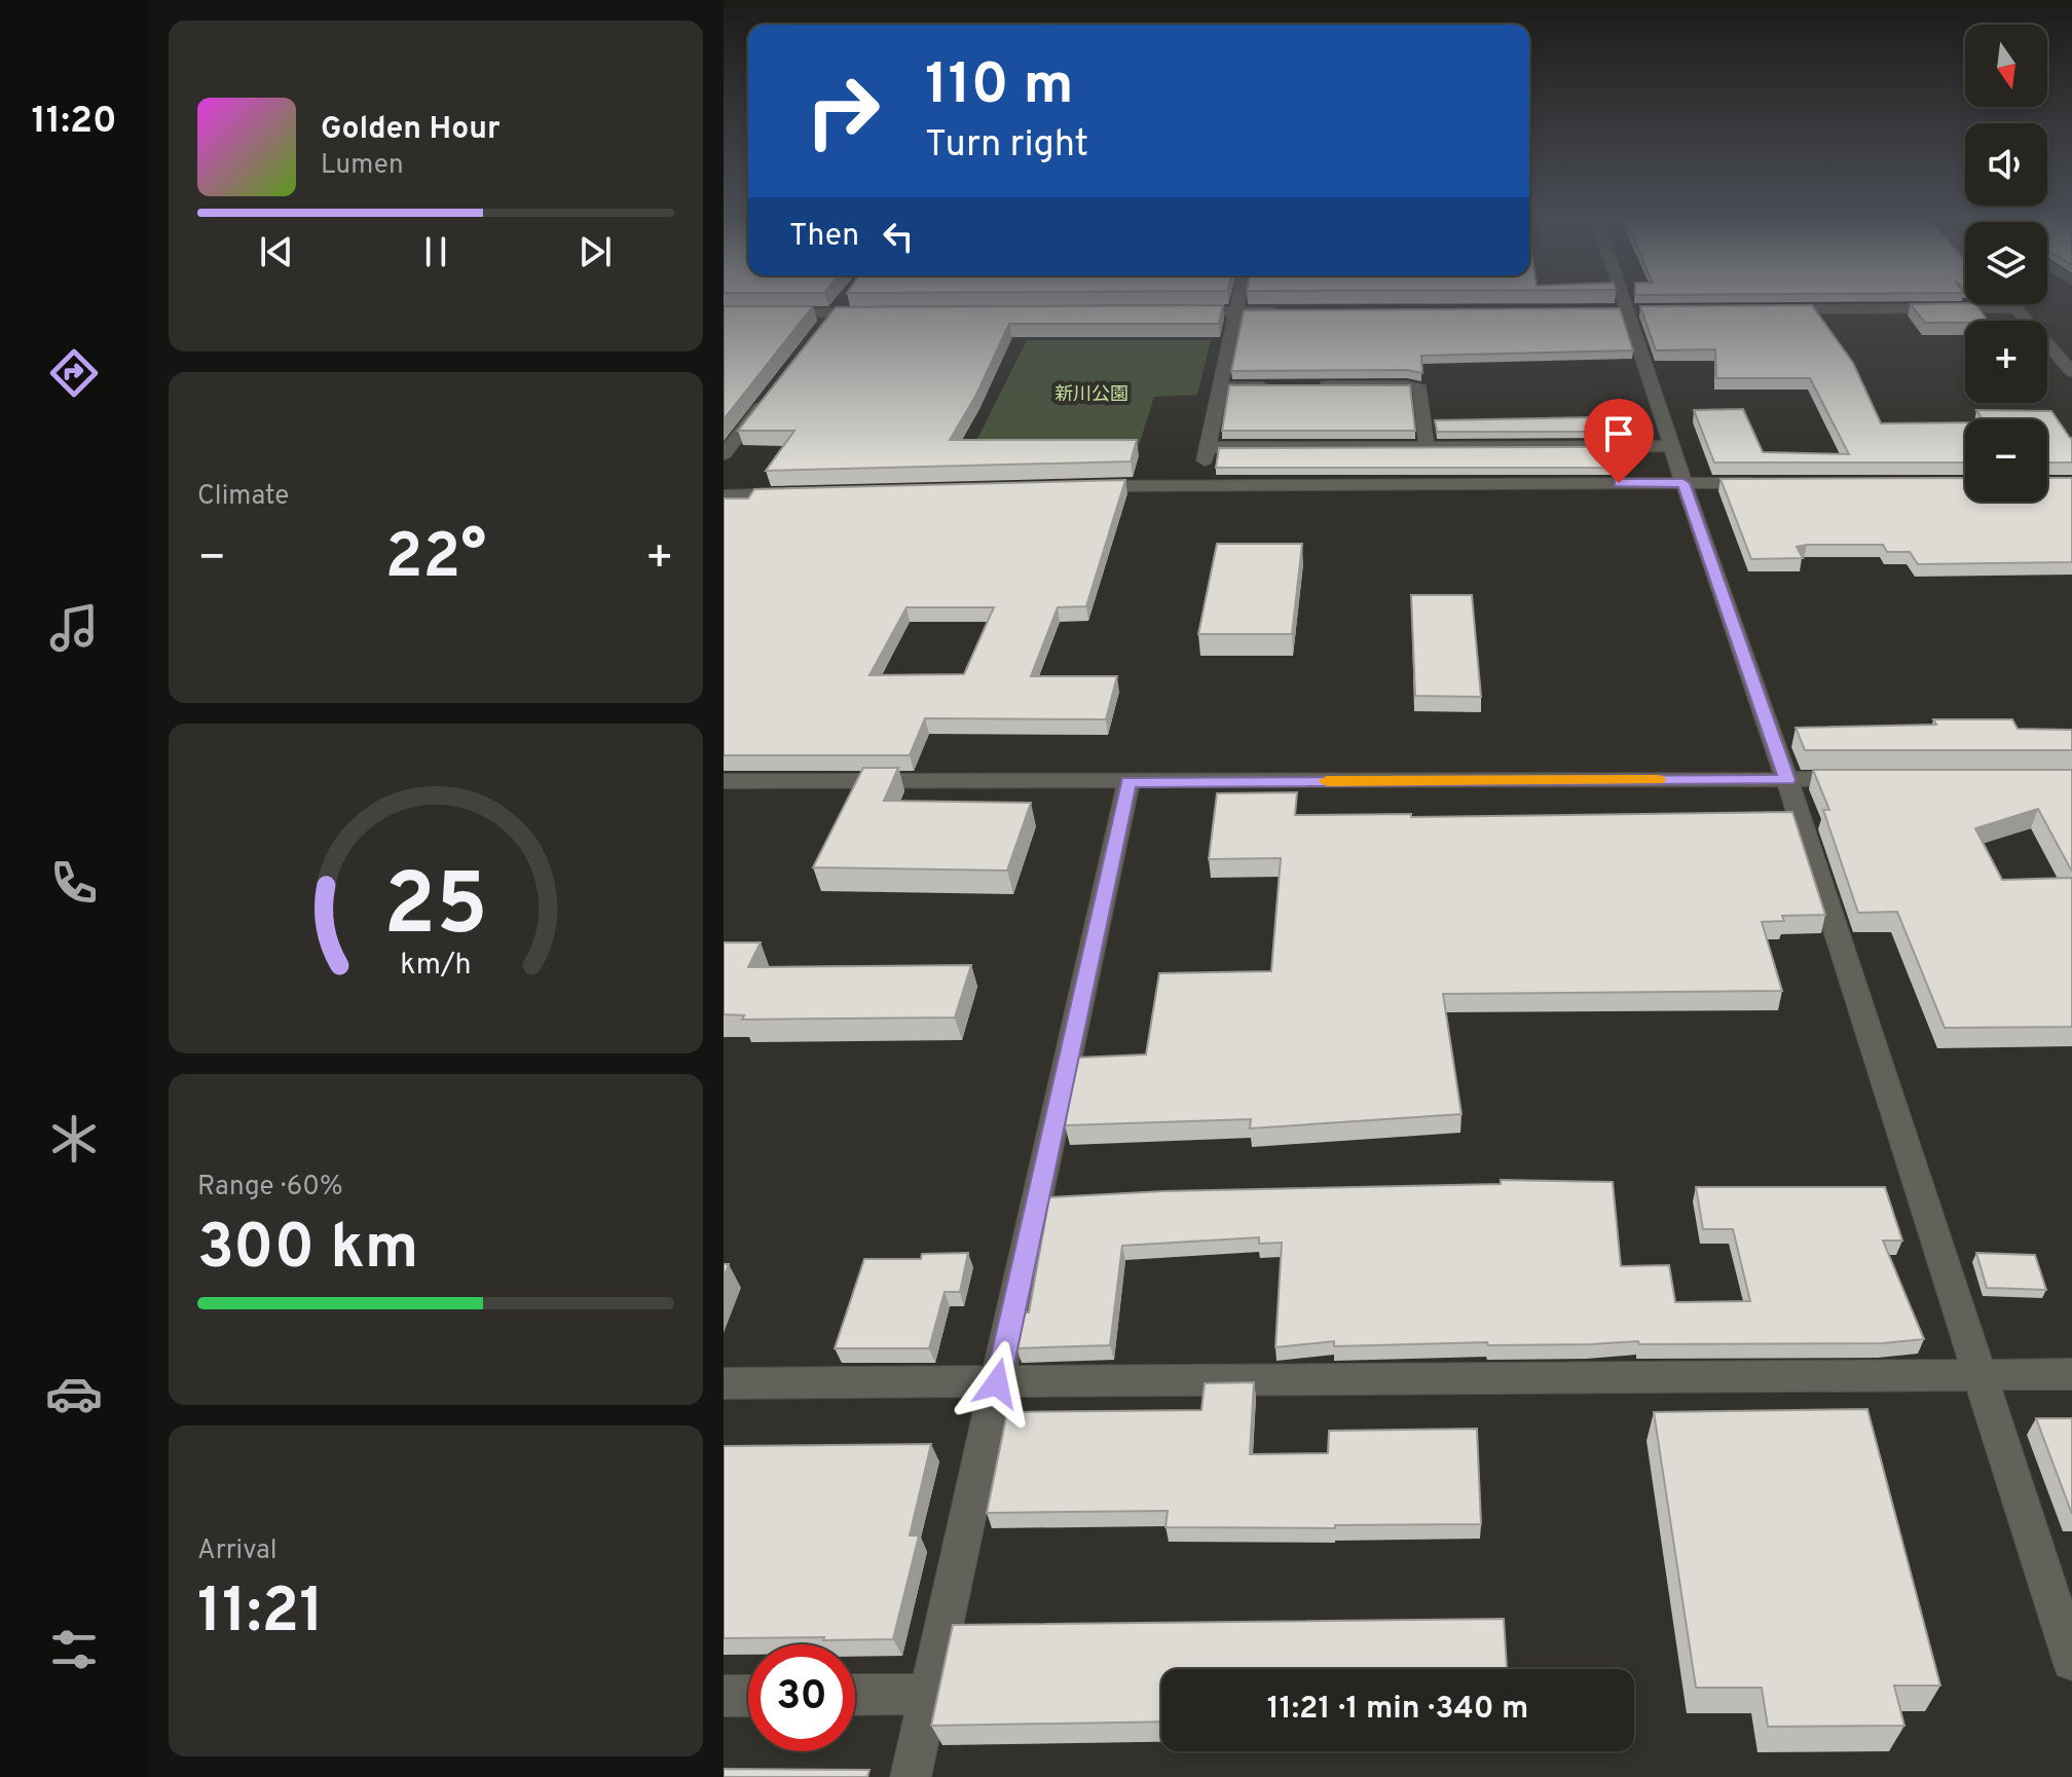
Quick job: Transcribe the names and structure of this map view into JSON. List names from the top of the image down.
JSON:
{
  "parks": ["新川公園"],
  "north": "bottom",
  "page": {
    "tabs": "11:20",
    "map_buttons": ["+", "−"],
    "turn": ["110 m", "Turn right"],
    "song": ["Golden Hour", "Lumen"],
    "then": "Then",
    "tile": [
      "Climate",
      ["Range · 60%", "300 km"],
      ["Arrival", "11:21"]
    ],
    "heat": ["−", "22°", "+"],
    "limit": "30",
    "trip": "11:21 · 1 min · 340 m",
    "gauge": ["25", "km/h"]
  }
}
